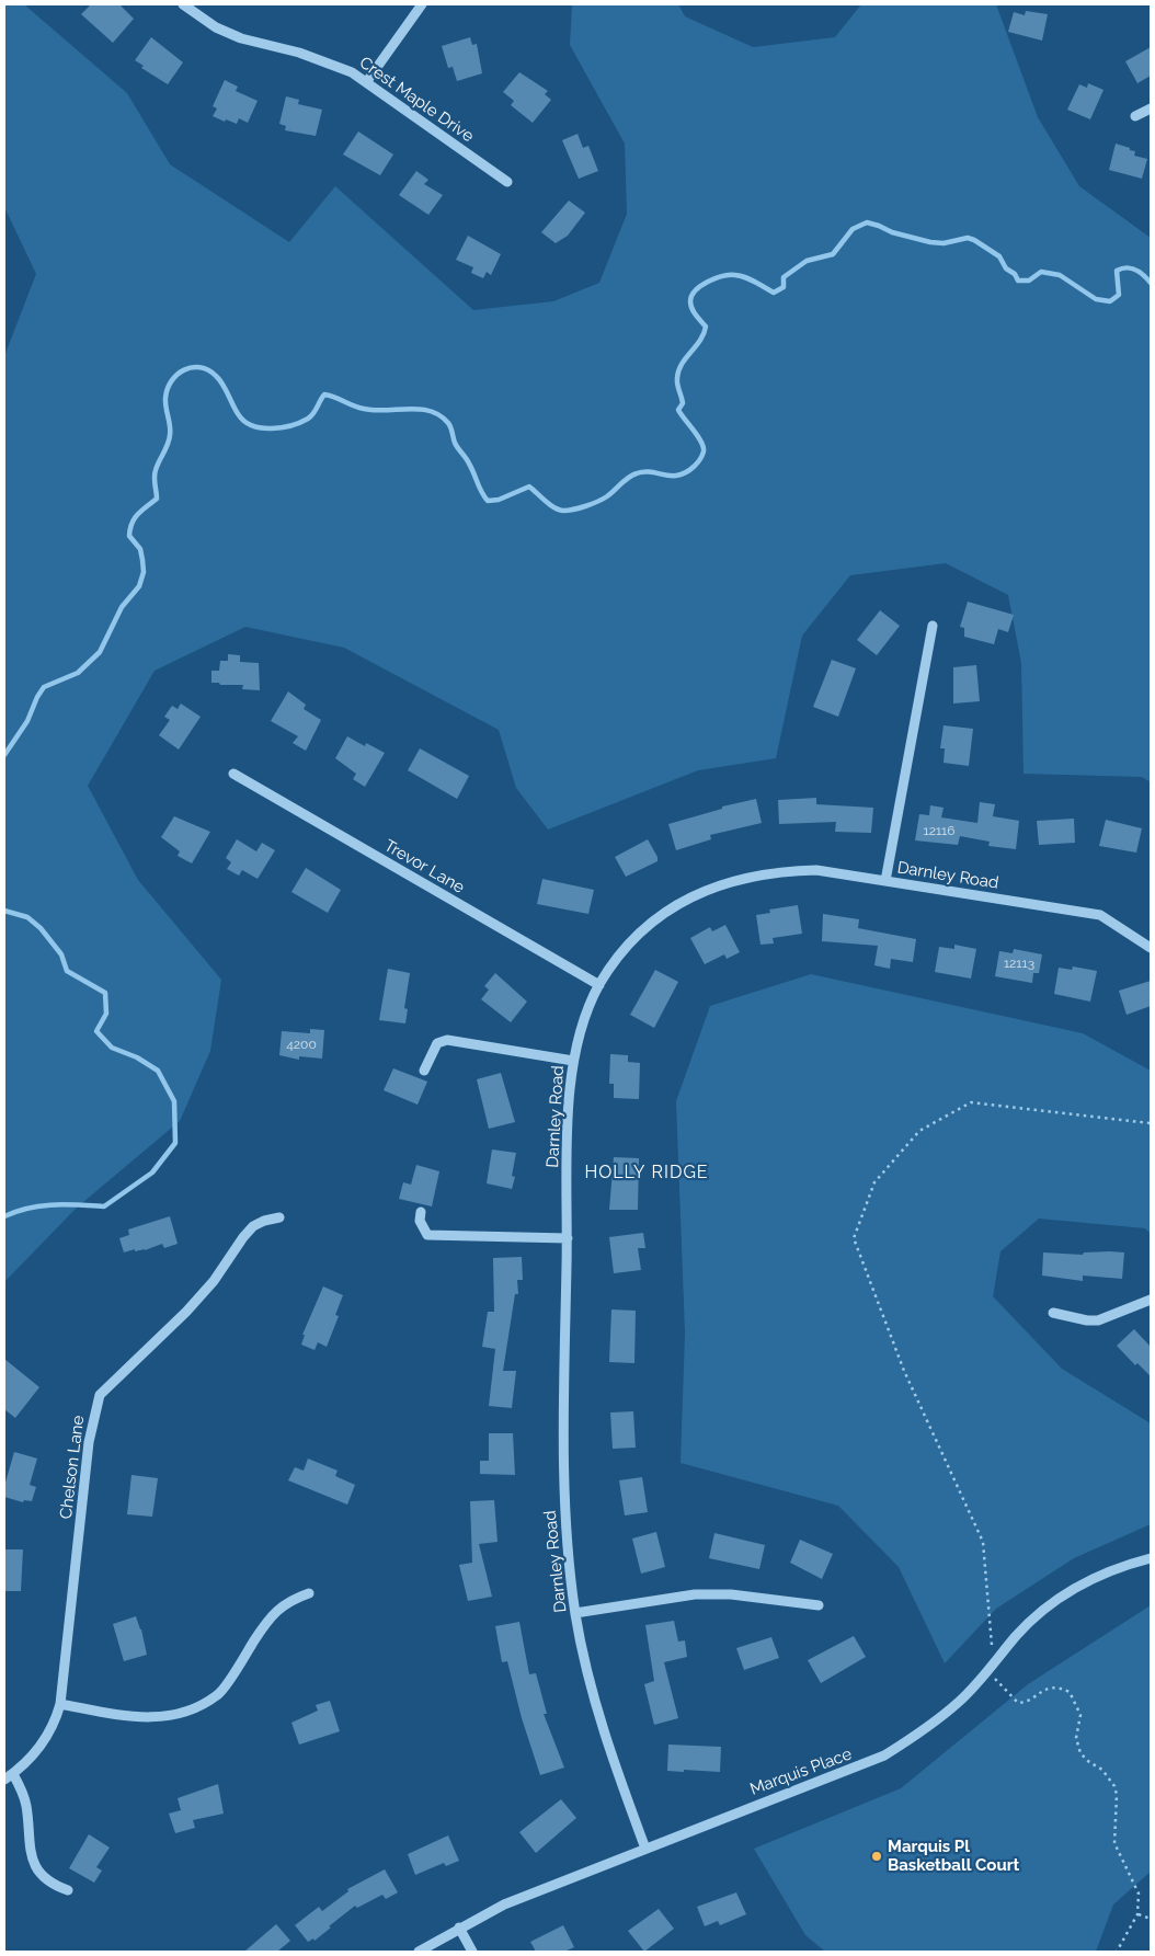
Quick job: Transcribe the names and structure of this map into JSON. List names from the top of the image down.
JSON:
{
  "streets": {
    "street": [
      "Crest Maple Drive",
      "Trevor Lane",
      "Darnley Road",
      "Chelson Lane",
      "Marquis Place"
    ]
  },
  "crossings": [
    ["Trevor Lane", "Darnley Road"],
    ["Darnley Road", "Marquis Place"]
  ],
  "districts": ["HOLLY RIDGE"],
  "places": ["Marquis Pl Basketball Court"],
  "house_numbers": ["12116", "12113", "4200"]
}
